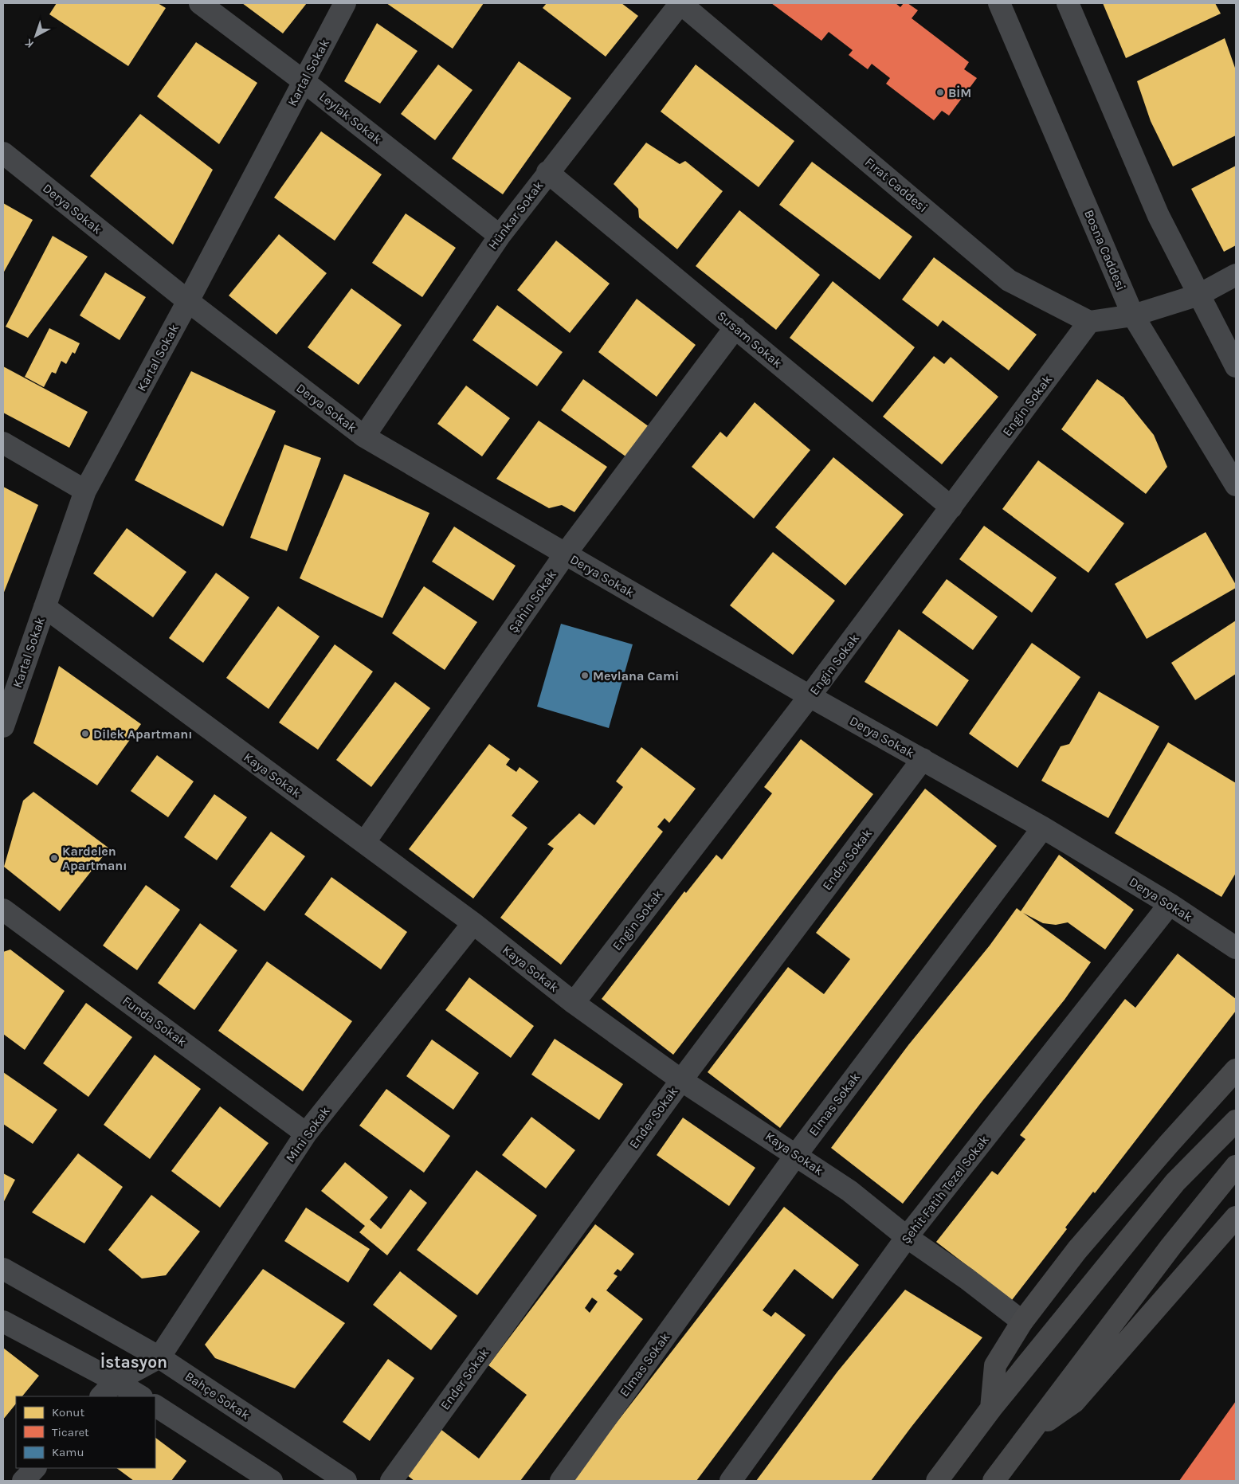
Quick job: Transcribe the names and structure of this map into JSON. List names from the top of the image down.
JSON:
{
  "streets": {
    "street": [
      "Kartal Sokak",
      "Leylak Sokak",
      "Fırat Caddesi",
      "Derya Sokak",
      "Hünkar Sokak",
      "Bosna Caddesi",
      "Susam Sokak",
      "Engin Sokak",
      "Şahin Sokak",
      "Kaya Sokak",
      "Ender Sokak",
      "Funda Sokak",
      "Elmas Sokak",
      "Mini Sokak",
      "Şehit Fatih Tezel Sokak",
      "Bahçe Sokak"
    ]
  },
  "crossings": [
    ["Kartal Sokak", "Leylak Sokak"],
    ["Kartal Sokak", "Derya Sokak"],
    ["Kartal Sokak", "Kaya Sokak"],
    ["Leylak Sokak", "Hünkar Sokak"],
    ["Fırat Caddesi", "Hünkar Sokak"],
    ["Fırat Caddesi", "Engin Sokak"],
    ["Derya Sokak", "Hünkar Sokak"],
    ["Derya Sokak", "Engin Sokak"],
    ["Derya Sokak", "Şahin Sokak"],
    ["Derya Sokak", "Ender Sokak"],
    ["Derya Sokak", "Elmas Sokak"],
    ["Derya Sokak", "Şehit Fatih Tezel Sokak"],
    ["Hünkar Sokak", "Susam Sokak"],
    ["Susam Sokak", "Engin Sokak"],
    ["Susam Sokak", "Şahin Sokak"],
    ["Engin Sokak", "Kaya Sokak"],
    ["Şahin Sokak", "Kaya Sokak"],
    ["Kaya Sokak", "Ender Sokak"],
    ["Kaya Sokak", "Elmas Sokak"],
    ["Kaya Sokak", "Mini Sokak"],
    ["Kaya Sokak", "Şehit Fatih Tezel Sokak"],
    ["Funda Sokak", "Mini Sokak"],
    ["Mini Sokak", "Bahçe Sokak"]
  ],
  "districts": ["İstasyon"],
  "places": [
    "BİM",
    "Mevlana Cami",
    "Dilek Apartmanı",
    "Kardelen Apartmanı"
  ],
  "legend": ["Konut", "Ticaret", "Kamu"],
  "north": "bottom left"
}
